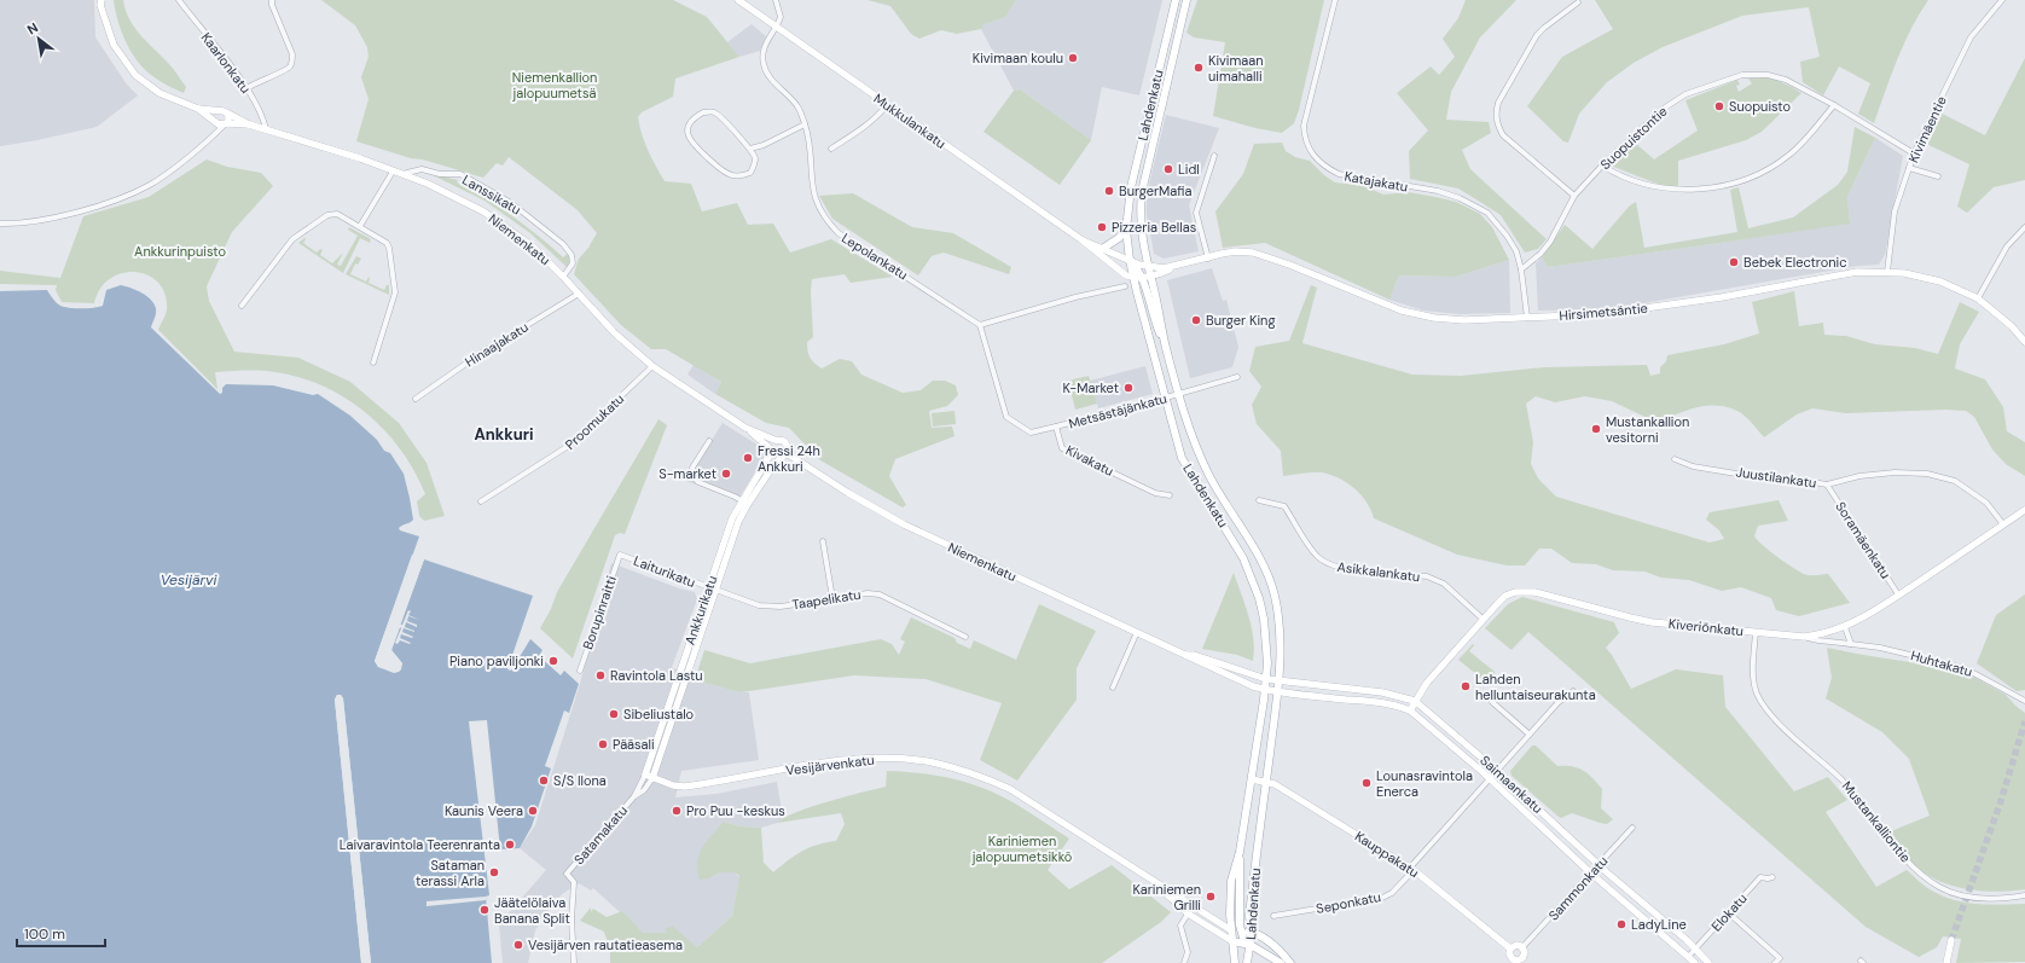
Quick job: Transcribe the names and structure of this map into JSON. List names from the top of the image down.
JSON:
{
  "streets": {
    "main road": ["Lahdenkatu", "Vesijärvenkatu"],
    "street": [
      "Kaarlonkatu",
      "Mukkulankatu",
      "Kivimäentie",
      "Suopuistontie",
      "Katajakatu",
      "Lanssikatu",
      "Niemenkatu",
      "Lepolankatu",
      "Hirsimetsäntie",
      "Hinaajakatu",
      "Metsästäjänkatu",
      "Proomukatu",
      "Kivakatu",
      "Juustilankatu",
      "Soramäenkatu",
      "Laiturikatu",
      "Asikkalankatu",
      "Taapelikatu",
      "Ankkurikatu",
      "Borupinraitti",
      "Kiveriönkatu",
      "Huhtakatu",
      "Saimaankatu",
      "Mustankalliontie",
      "Satamakatu",
      "Kauppakatu",
      "Sammonkatu",
      "Seponkatu",
      "Elokatu"
    ]
  },
  "crossings": [
    ["Kaarlonkatu", "Niemenkatu"],
    ["Lahdenkatu", "Mukkulankatu"],
    ["Lahdenkatu", "Niemenkatu"],
    ["Lahdenkatu", "Hirsimetsäntie"],
    ["Lahdenkatu", "Metsästäjänkatu"],
    ["Lahdenkatu", "Vesijärvenkatu"],
    ["Lahdenkatu", "Saimaankatu"],
    ["Lahdenkatu", "Kauppakatu"],
    ["Mukkulankatu", "Lepolankatu"],
    ["Mukkulankatu", "Hirsimetsäntie"],
    ["Kivimäentie", "Suopuistontie"],
    ["Kivimäentie", "Hirsimetsäntie"],
    ["Suopuistontie", "Katajakatu"],
    ["Katajakatu", "Hirsimetsäntie"],
    ["Lanssikatu", "Niemenkatu"],
    ["Niemenkatu", "Hinaajakatu"],
    ["Niemenkatu", "Proomukatu"],
    ["Niemenkatu", "Ankkurikatu"],
    ["Niemenkatu", "Saimaankatu"],
    ["Metsästäjänkatu", "Kivakatu"],
    ["Juustilankatu", "Soramäenkatu"],
    ["Juustilankatu", "Kiveriönkatu"],
    ["Soramäenkatu", "Kiveriönkatu"],
    ["Laiturikatu", "Taapelikatu"],
    ["Laiturikatu", "Ankkurikatu"],
    ["Laiturikatu", "Borupinraitti"],
    ["Asikkalankatu", "Kiveriönkatu"],
    ["Taapelikatu", "Ankkurikatu"],
    ["Ankkurikatu", "Vesijärvenkatu"],
    ["Ankkurikatu", "Satamakatu"],
    ["Kiveriönkatu", "Huhtakatu"],
    ["Kiveriönkatu", "Saimaankatu"],
    ["Kiveriönkatu", "Mustankalliontie"],
    ["Vesijärvenkatu", "Satamakatu"],
    ["Saimaankatu", "Sammonkatu"],
    ["Saimaankatu", "Seponkatu"],
    ["Saimaankatu", "Elokatu"],
    ["Kauppakatu", "Sammonkatu"],
    ["Kauppakatu", "Seponkatu"]
  ],
  "districts": ["Ankkuri"],
  "water": ["Vesijärvi"],
  "parks": ["Niemenkallion jalopuumetsä", "Ankkurinpuisto", "Kariniemen jalopuumetsikkö"],
  "places": [
    "Kivimaan koulu",
    "Kivimaan uimahalli",
    "Suopuisto",
    "Lidl",
    "BurgerMafia",
    "Pizzeria Bellas",
    "Bebek Electronic",
    "Burger King",
    "K-Market",
    "Mustankallion vesitorni",
    "Fressi 24h Ankkuri",
    "S-market",
    "Piano paviljonki",
    "Ravintola Lastu",
    "Lahden helluntaiseurakunta",
    "Sibeliustalo",
    "Pääsali",
    "S/S Ilona",
    "Lounasravintola Enerca",
    "Kaunis Veera",
    "Pro Puu -keskus",
    "Laivaravintola Teerenranta",
    "Sataman terassi Arla",
    "Kariniemen Grilli",
    "Jäätelölaiva Banana Split",
    "LadyLine",
    "Vesijärven rautatieasema"
  ],
  "scale_bar": "100 m",
  "north": "top left"
}
